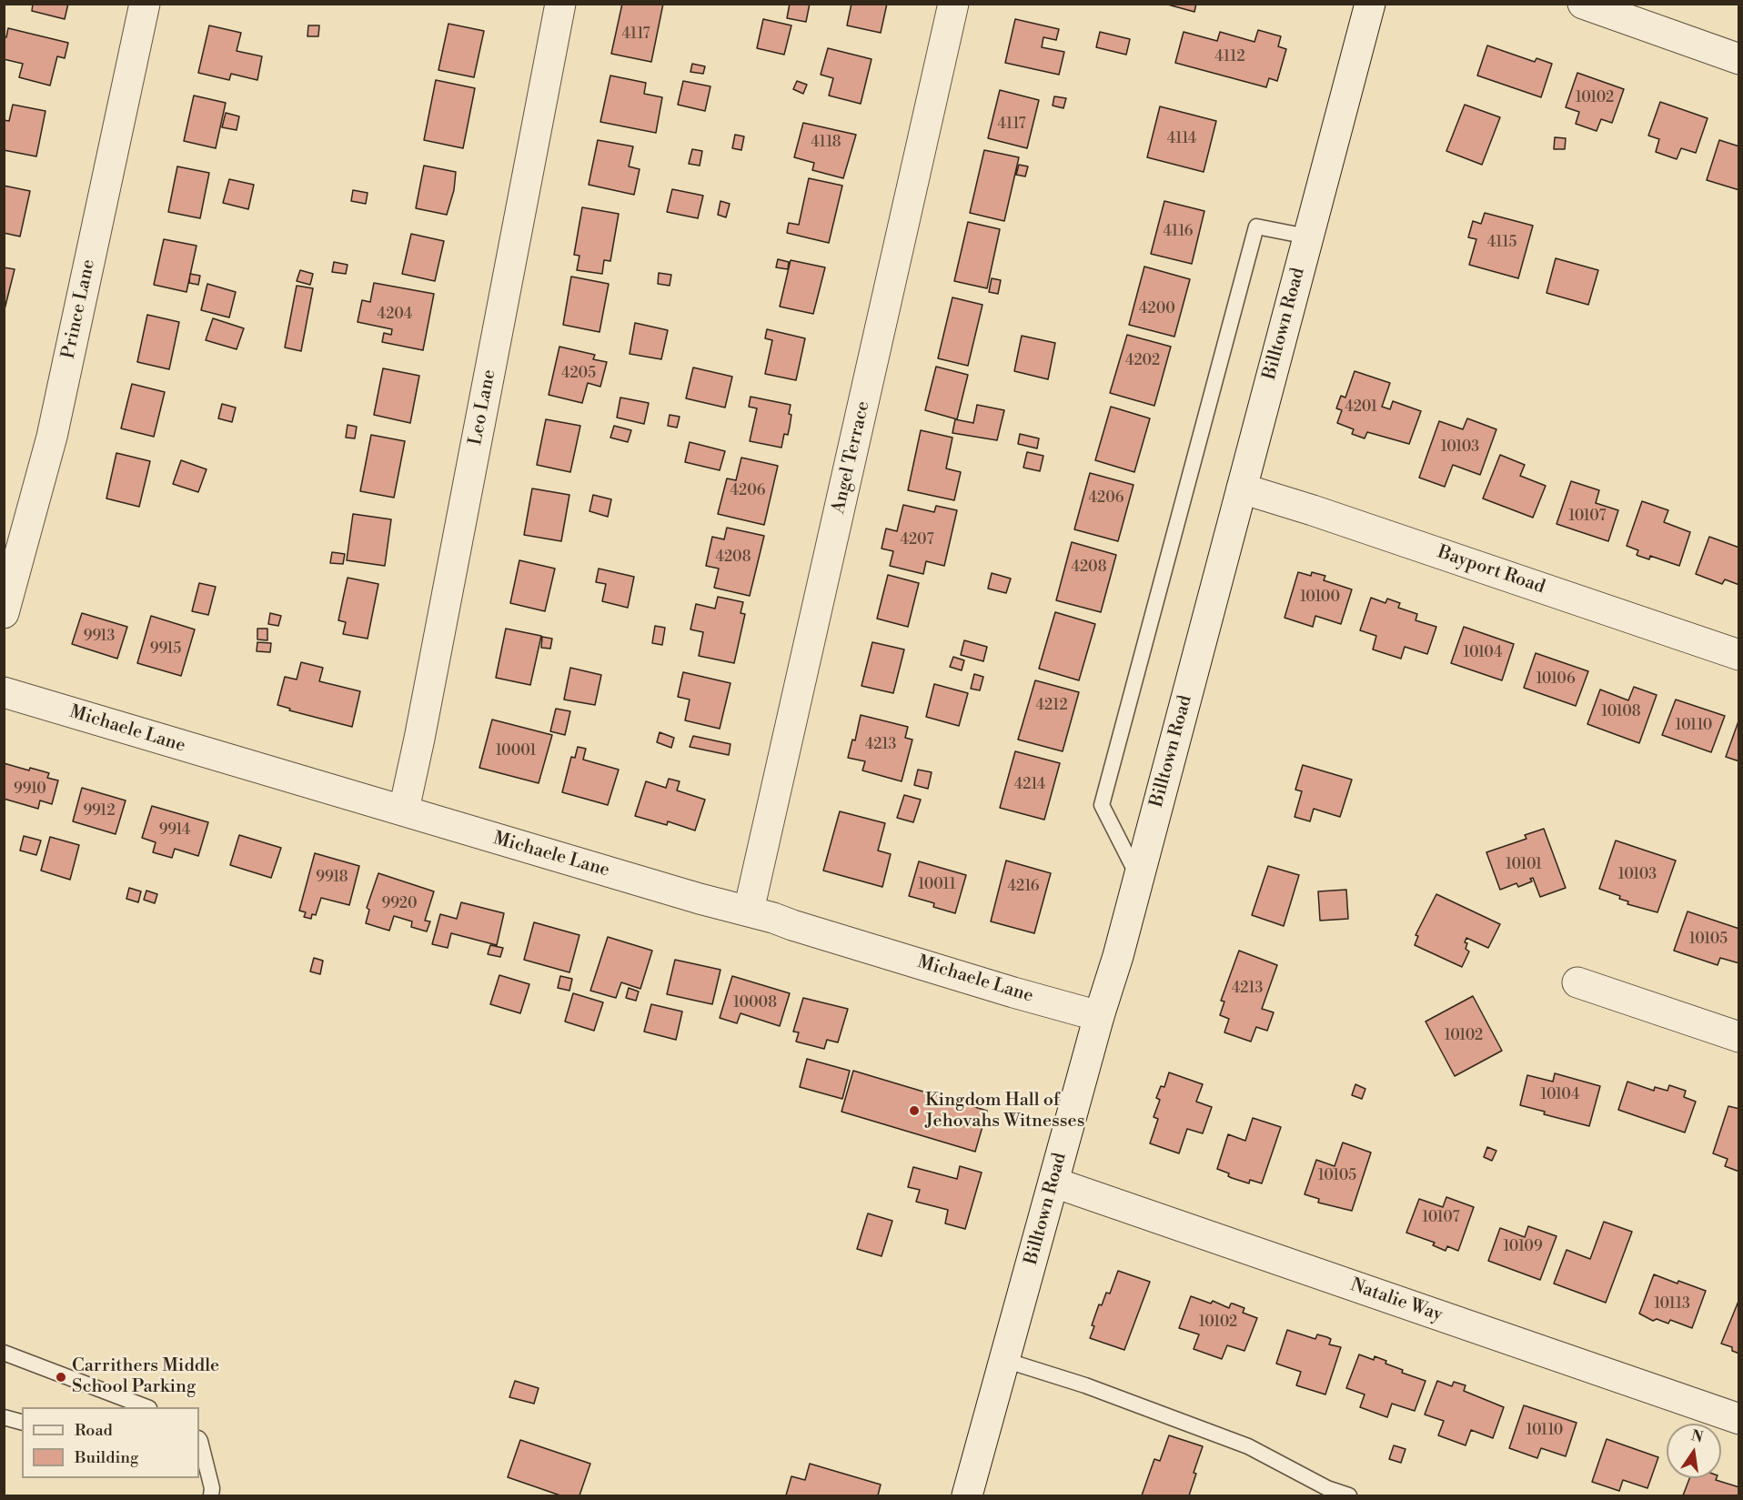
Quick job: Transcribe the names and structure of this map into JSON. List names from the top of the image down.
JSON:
{
  "streets": {
    "street": [
      "Prince Lane",
      "Billtown Road",
      "Leo Lane",
      "Angel Terrace",
      "Bayport Road",
      "Michaele Lane",
      "Natalie Way"
    ]
  },
  "crossings": [
    ["Billtown Road", "Bayport Road"],
    ["Billtown Road", "Michaele Lane"],
    ["Billtown Road", "Natalie Way"],
    ["Leo Lane", "Michaele Lane"],
    ["Angel Terrace", "Michaele Lane"]
  ],
  "places": ["Kingdom Hall of Jehovahs Witnesses", "Carrithers Middle School Parking"],
  "house_numbers": [
    "4117",
    "4112",
    "10102",
    "4117",
    "4114",
    "4118",
    "4116",
    "4115",
    "4200",
    "4204",
    "4202",
    "4205",
    "4201",
    "10103",
    "4206",
    "4206",
    "10107",
    "4207",
    "4208",
    "4208",
    "10100",
    "9913",
    "9915",
    "10104",
    "10106",
    "4212",
    "10108",
    "10110",
    "4213",
    "10001",
    "4214",
    "9910",
    "9912",
    "9914",
    "10101",
    "10103",
    "9918",
    "10011",
    "4216",
    "9920",
    "10105",
    "4213",
    "10008",
    "10102",
    "10104",
    "10105",
    "10107",
    "10109",
    "10113",
    "10102",
    "10110"
  ],
  "legend": ["Road", "Building"],
  "north": "top"
}
